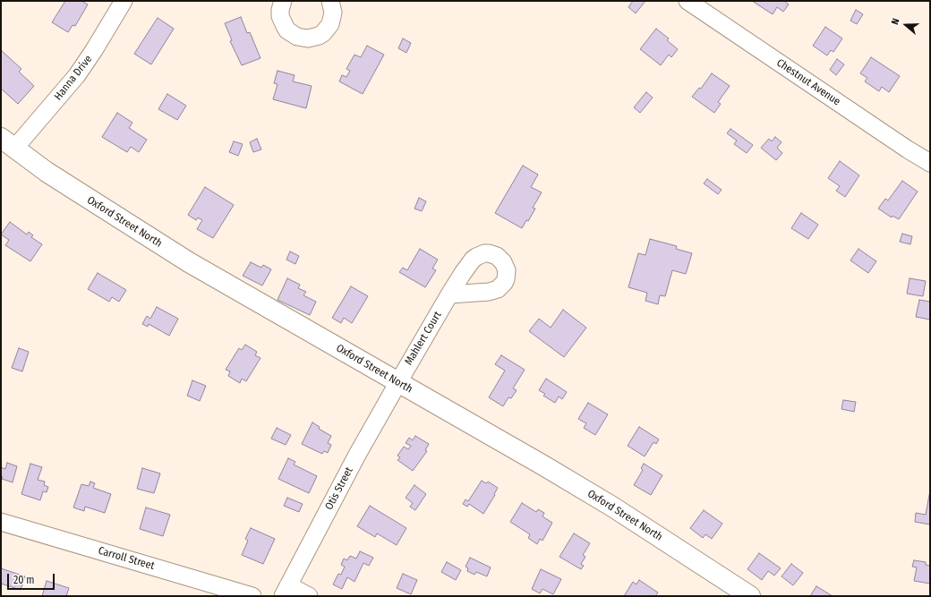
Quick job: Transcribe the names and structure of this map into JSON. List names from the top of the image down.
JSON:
{
  "streets": {
    "street": [
      "Hanna Drive",
      "Chestnut Avenue",
      "Oxford Street North",
      "Mahlert Court",
      "Otis Street",
      "Carroll Street"
    ]
  },
  "crossings": [
    ["Hanna Drive", "Oxford Street North"],
    ["Oxford Street North", "Mahlert Court"],
    ["Oxford Street North", "Otis Street"],
    ["Mahlert Court", "Otis Street"]
  ],
  "scale_bar": "20 m",
  "north": "left"
}
